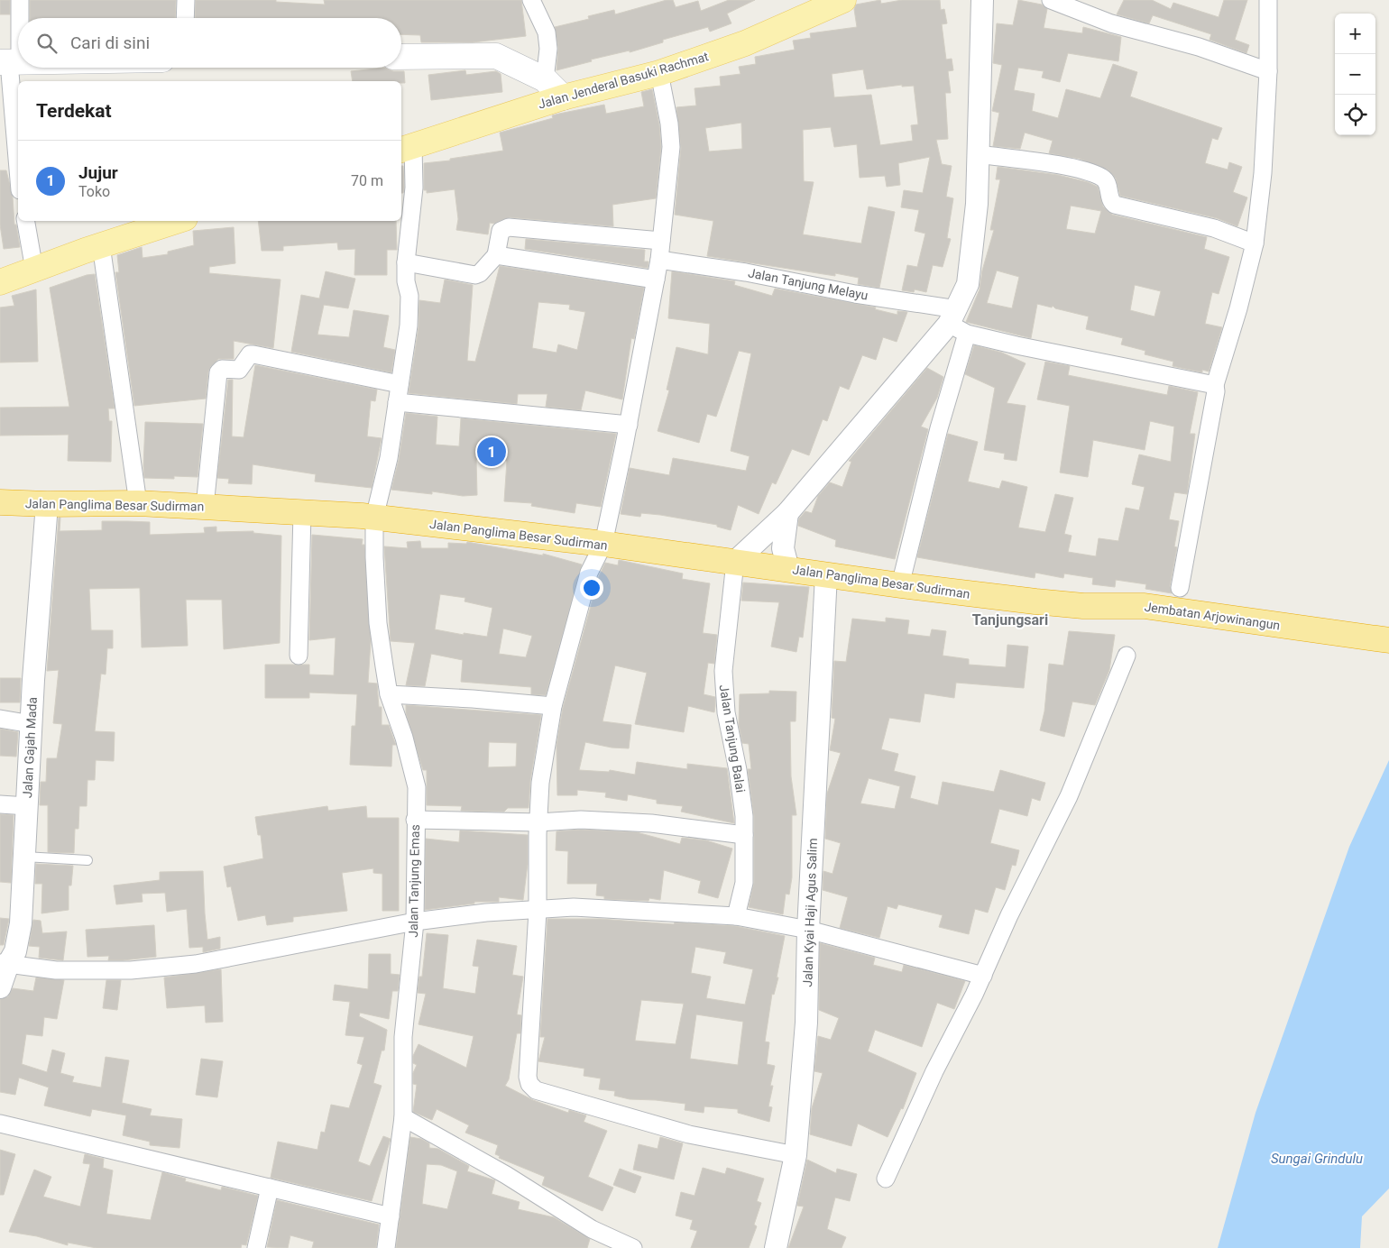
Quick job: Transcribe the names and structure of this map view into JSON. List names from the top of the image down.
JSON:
{
  "streets": {
    "highway": ["Jalan Panglima Besar Sudirman", "Jembatan Arjowinangun"],
    "main road": ["Jalan Jenderal Basuki Rachmat"],
    "street": [
      "Jalan Tanjung Melayu",
      "Jalan Tanjung Balai",
      "Jalan Gajah Mada",
      "Jalan Tanjung Emas",
      "Jalan Kyai Haji Agus Salim"
    ]
  },
  "crossings": [
    ["Jalan Jenderal Basuki Rachmat", "Jalan Tanjung Emas"],
    ["Jalan Panglima Besar Sudirman", "Jembatan Arjowinangun"],
    ["Jalan Panglima Besar Sudirman", "Jalan Tanjung Balai"],
    ["Jalan Panglima Besar Sudirman", "Jalan Gajah Mada"],
    ["Jalan Panglima Besar Sudirman", "Jalan Tanjung Emas"],
    ["Jalan Panglima Besar Sudirman", "Jalan Kyai Haji Agus Salim"]
  ],
  "districts": ["Tanjungsari"],
  "water": ["Sungai Grindulu"],
  "page": {
    "map_buttons": ["+", "−"],
    "search": "Cari di sini",
    "heading": "Terdekat",
    "list": [
      {
        "mark": "1",
        "name": "Jujur",
        "note": "Toko",
        "value": "70 m"
      }
    ],
    "pins": "1"
  }
}
